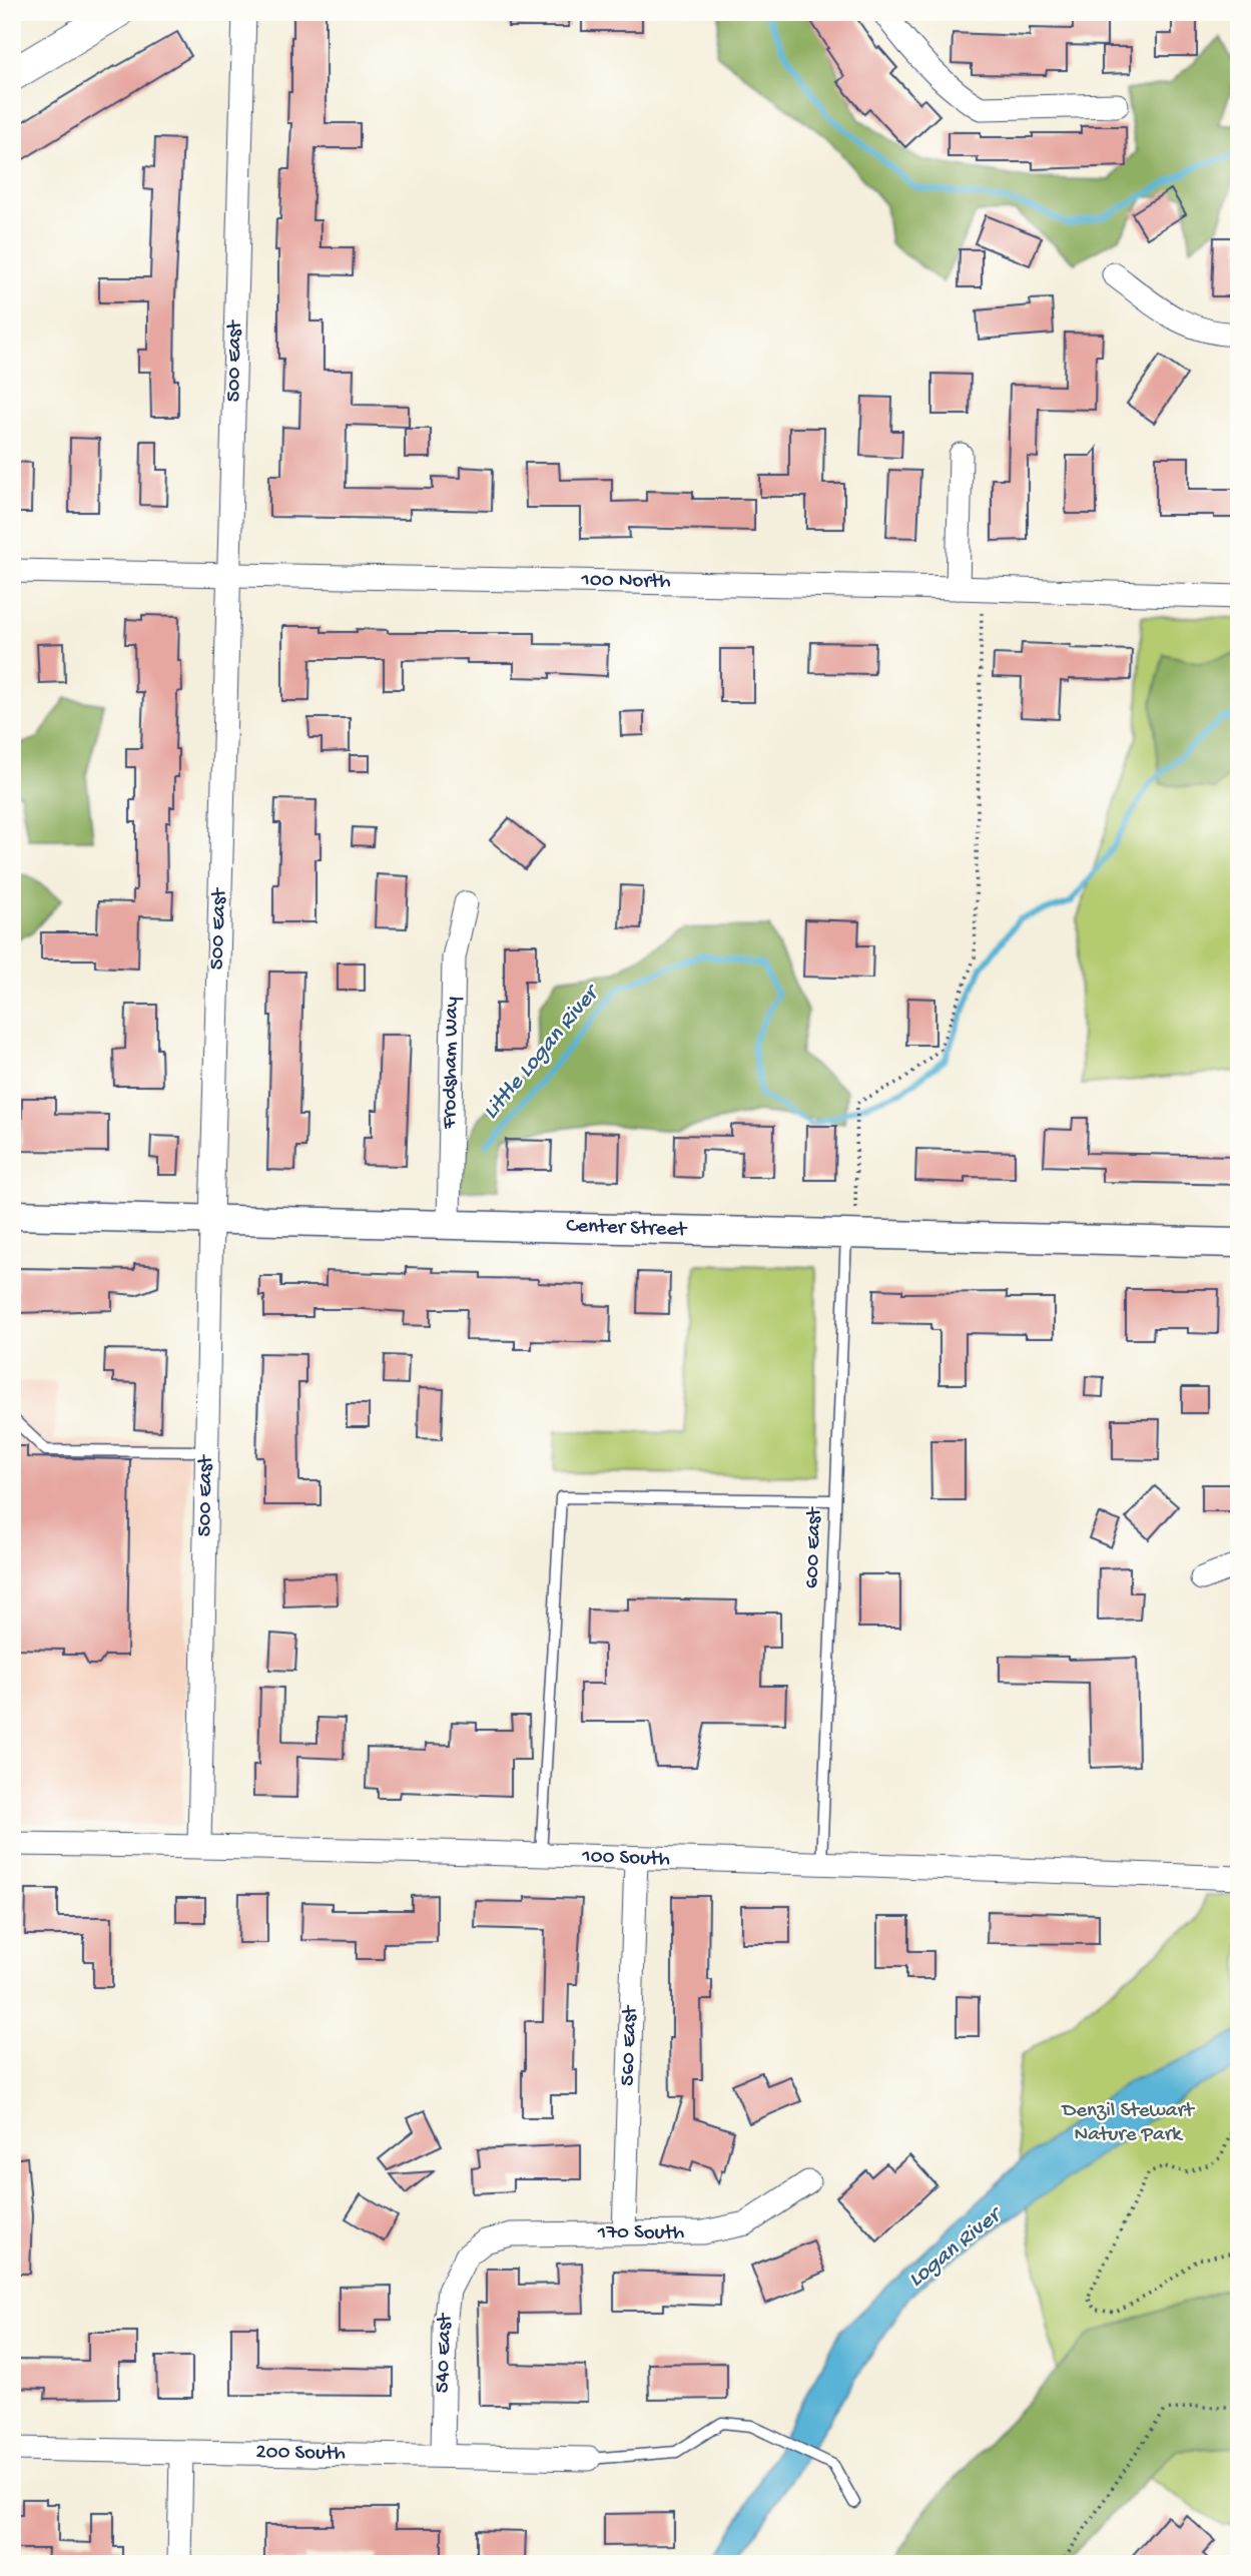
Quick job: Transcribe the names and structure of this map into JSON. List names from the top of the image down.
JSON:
{
  "streets": {
    "street": [
      "500 East",
      "100 North",
      "Frodsham Way",
      "Center Street",
      "100 South",
      "560 East",
      "170 South",
      "540 East",
      "200 South"
    ],
    "lane": ["600 East"]
  },
  "crossings": [
    ["500 East", "100 North"],
    ["500 East", "Center Street"],
    ["500 East", "100 South"],
    ["Frodsham Way", "Center Street"],
    ["Center Street", "600 East"],
    ["600 East", "100 South"],
    ["100 South", "560 East"],
    ["560 East", "170 South"],
    ["170 South", "540 East"],
    ["540 East", "200 South"]
  ],
  "water": ["Little Logan River", "Logan River"],
  "parks": ["Denzil Stewart Nature Park"]
}
